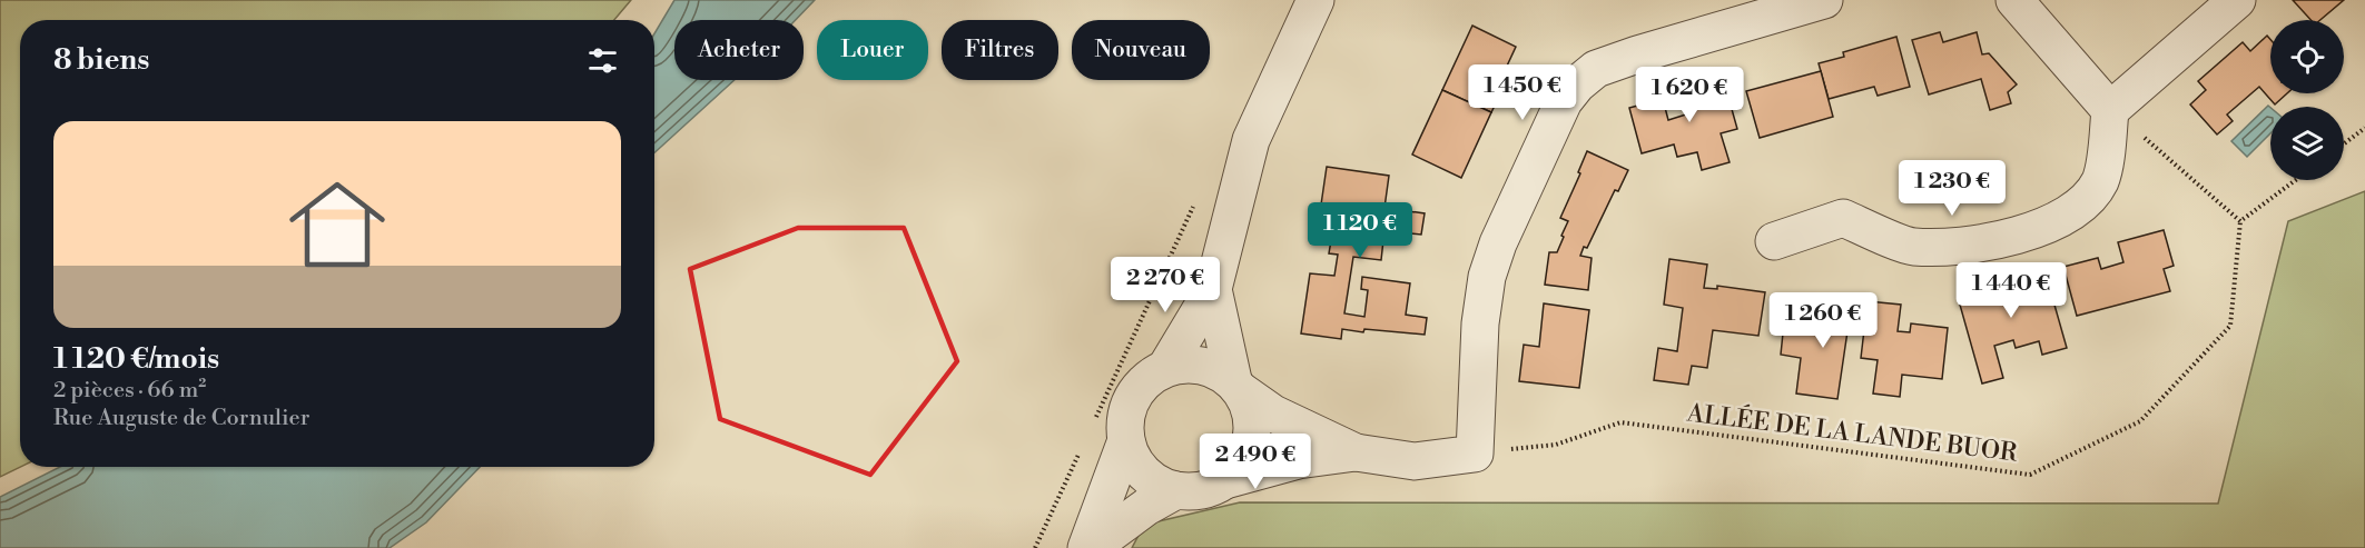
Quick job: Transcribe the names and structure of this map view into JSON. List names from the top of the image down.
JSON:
{
  "streets": {
    "path": ["ALLÉE DE LA LANDE BUOR"]
  },
  "page": {
    "chip": [
      "Acheter",
      "Louer",
      "Filtres",
      "Nouveau"
    ],
    "heading": "8 biens",
    "price": [
      "1 450 €",
      "1 620 €",
      "1 230 €",
      "1 120 €",
      "2 270 €",
      "1 440 €",
      "1 260 €",
      "2 490 €"
    ],
    "list": [
      {
        "name": "1 120 €/mois",
        "note": "2 pièces · 66 m² · Rue Auguste de Cornulier"
      }
    ]
  }
}
